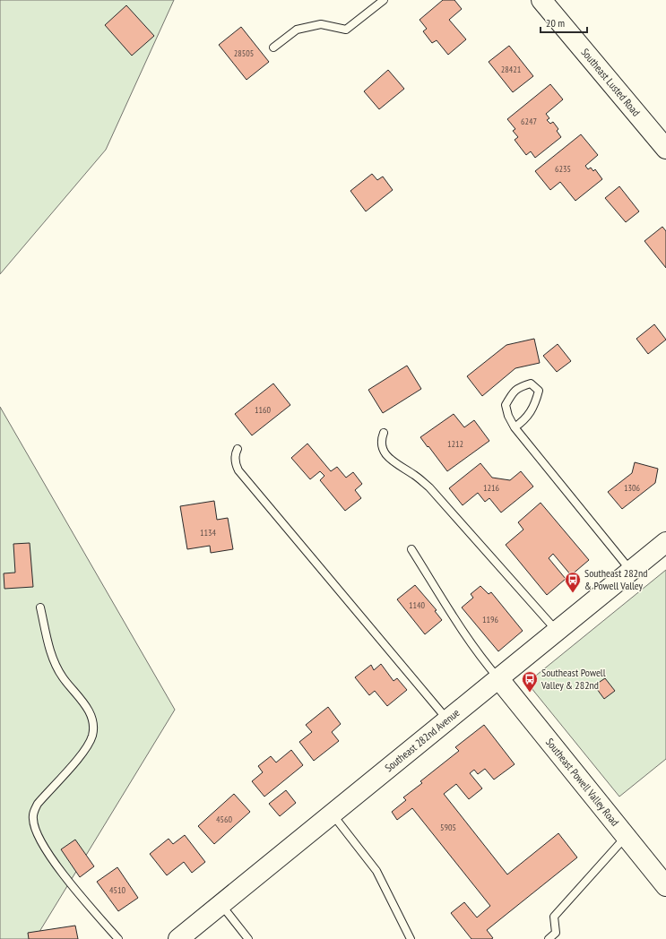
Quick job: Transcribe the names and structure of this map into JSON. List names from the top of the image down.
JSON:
{
  "streets": {
    "main road": ["Southeast Lusted Road", "Southeast 282nd Avenue", "Southeast Powell Valley Road"]
  },
  "crossings": [
    ["Southeast 282nd Avenue", "Southeast Powell Valley Road"]
  ],
  "places": {
    "bus stop": ["Southeast 282nd & Powell Valley", "Southeast Powell Valley & 282nd"]
  },
  "house_numbers": [
    "28505",
    "28421",
    "6247",
    "6235",
    "1160",
    "1212",
    "1216",
    "1306",
    "1134",
    "1140",
    "1196",
    "4560",
    "5905",
    "4510"
  ],
  "scale_bar": "20 m"
}
